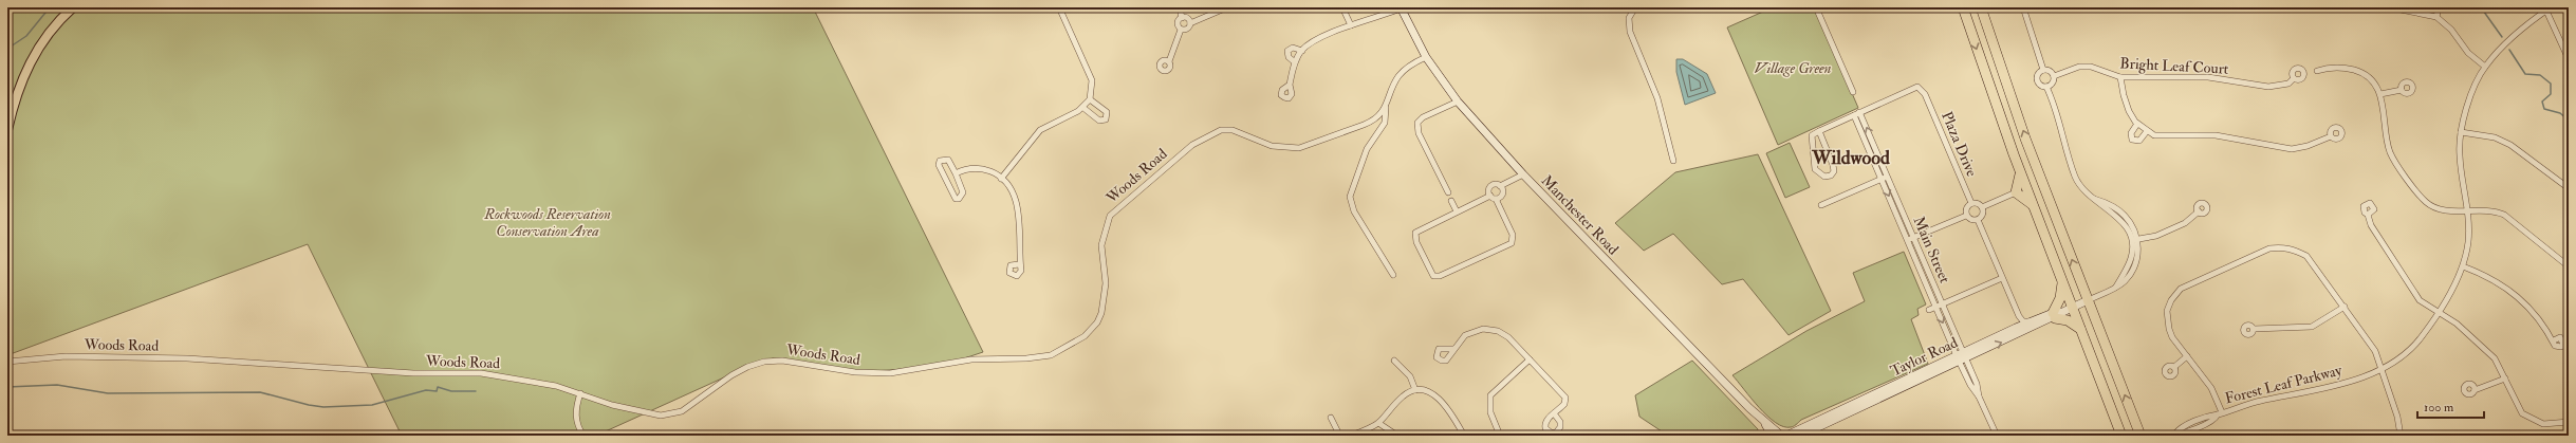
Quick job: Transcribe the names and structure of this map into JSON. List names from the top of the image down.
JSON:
{
  "streets": {
    "street": [
      "Bright Leaf Court",
      "Plaza Drive",
      "Woods Road",
      "Manchester Road",
      "Main Street",
      "Taylor Road",
      "Forest Leaf Parkway"
    ]
  },
  "crossings": [
    ["Plaza Drive", "Main Street"],
    ["Woods Road", "Manchester Road"],
    ["Main Street", "Taylor Road"]
  ],
  "districts": ["Wildwood"],
  "parks": ["Village Green", "Rockwoods Reservation Conservation Area"],
  "scale_bar": "100 m"
}
